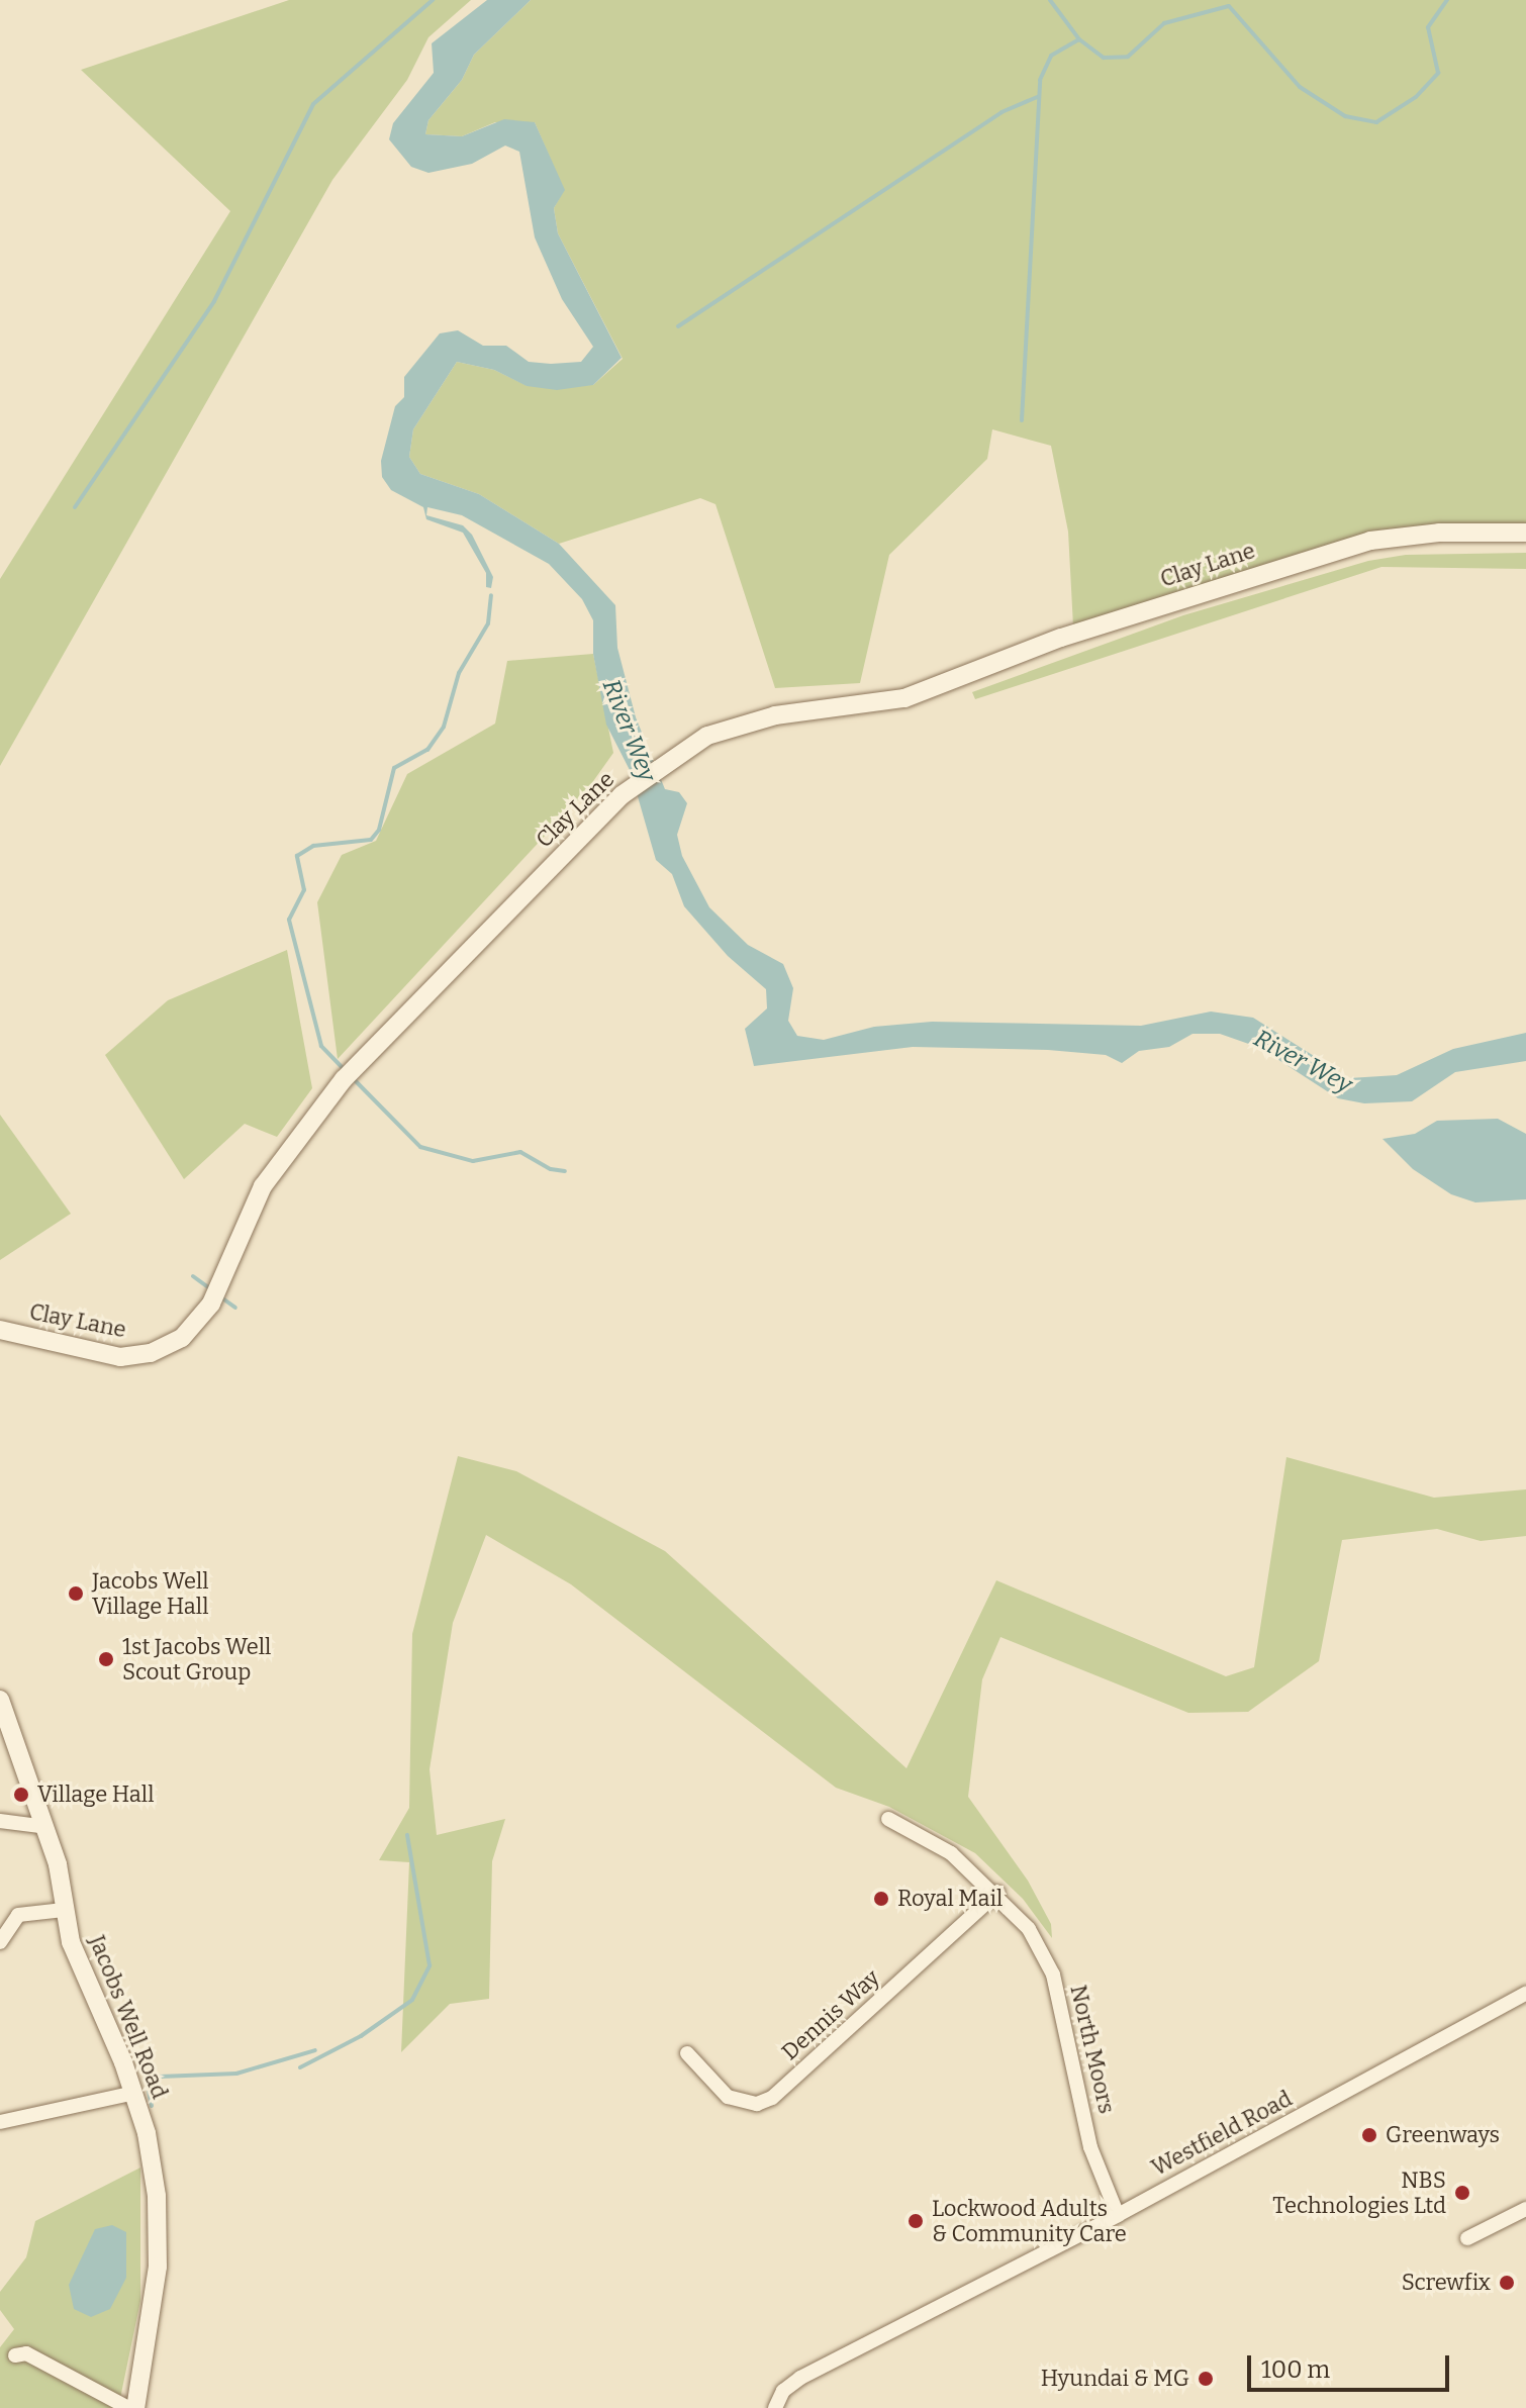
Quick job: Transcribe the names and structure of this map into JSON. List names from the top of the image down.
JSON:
{
  "streets": {
    "street": [
      "Clay Lane",
      "Dennis Way",
      "Jacobs Well Road",
      "North Moors",
      "Westfield Road"
    ]
  },
  "crossings": [
    ["Dennis Way", "North Moors"],
    ["North Moors", "Westfield Road"]
  ],
  "water": ["River Wey"],
  "places": [
    "Jacobs Well Village Hall",
    "1st Jacobs Well Scout Group",
    "Village Hall",
    "Royal Mail",
    "Greenways",
    "NBS Technologies Ltd",
    "Lockwood Adults & Community Care",
    "Screwfix",
    "Hyundai & MG"
  ],
  "scale_bar": "100 m"
}
